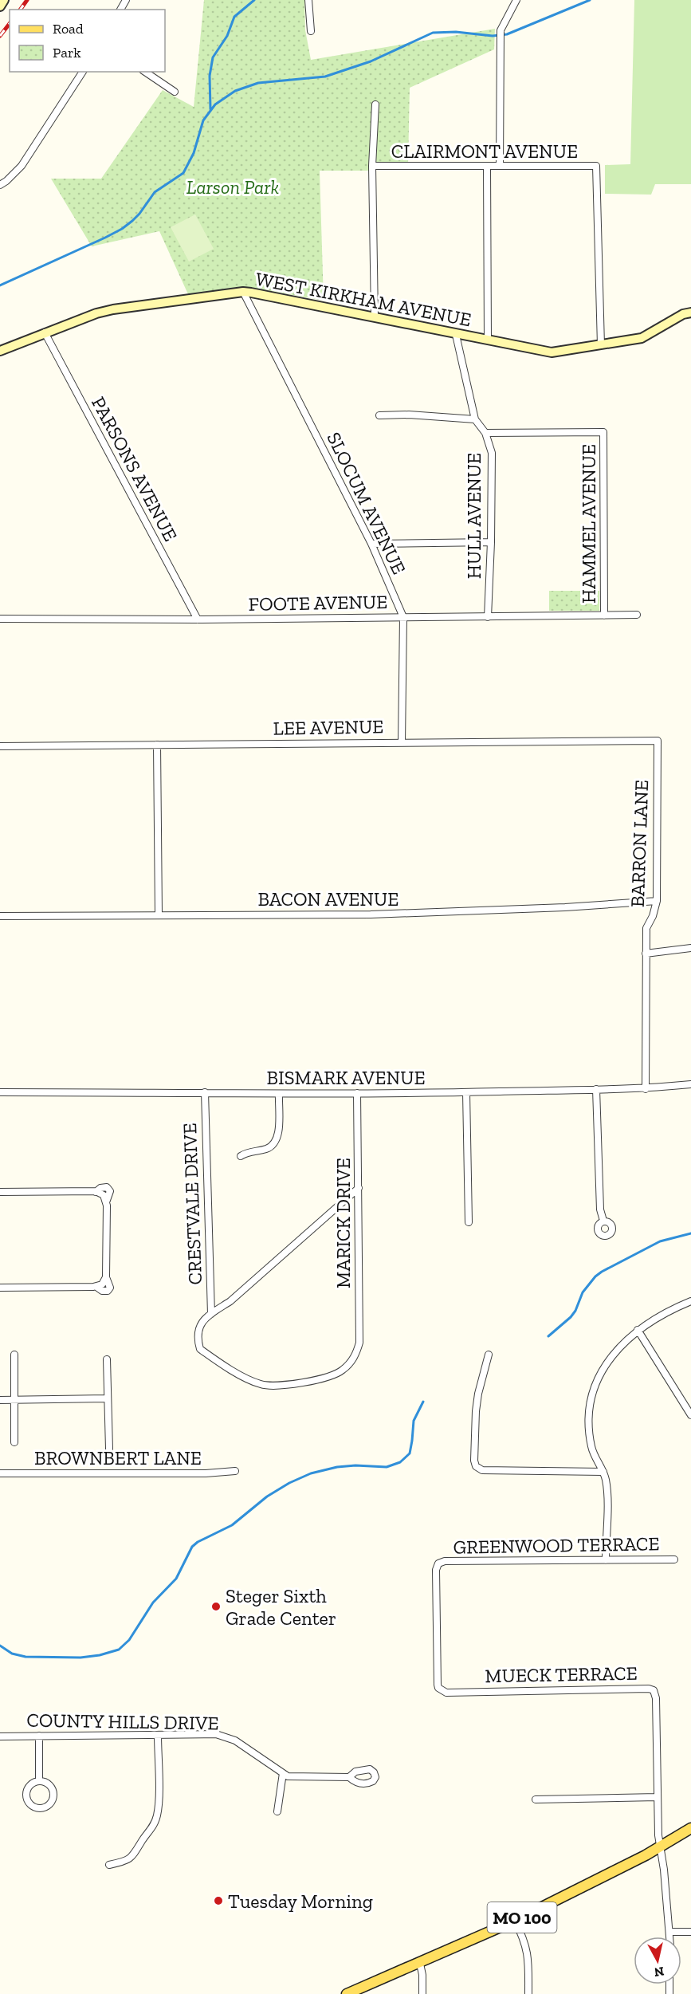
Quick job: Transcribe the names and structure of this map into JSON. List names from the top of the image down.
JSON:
{
  "streets": {
    "main road": ["MO 100"],
    "street": [
      "CLAIRMONT AVENUE",
      "WEST KIRKHAM AVENUE",
      "PARSONS AVENUE",
      "SLOCUM AVENUE",
      "HULL AVENUE",
      "HAMMEL AVENUE",
      "FOOTE AVENUE",
      "LEE AVENUE",
      "BARRON LANE",
      "BACON AVENUE",
      "BISMARK AVENUE",
      "CRESTVALE DRIVE",
      "MARICK DRIVE",
      "BROWNBERT LANE",
      "GREENWOOD TERRACE",
      "MUECK TERRACE",
      "COUNTY HILLS DRIVE"
    ]
  },
  "crossings": [
    ["CLAIRMONT AVENUE", "WEST KIRKHAM AVENUE"],
    ["WEST KIRKHAM AVENUE", "PARSONS AVENUE"],
    ["WEST KIRKHAM AVENUE", "SLOCUM AVENUE"],
    ["WEST KIRKHAM AVENUE", "HULL AVENUE"],
    ["PARSONS AVENUE", "FOOTE AVENUE"],
    ["SLOCUM AVENUE", "FOOTE AVENUE"],
    ["SLOCUM AVENUE", "LEE AVENUE"],
    ["HULL AVENUE", "HAMMEL AVENUE"],
    ["HULL AVENUE", "FOOTE AVENUE"],
    ["HAMMEL AVENUE", "FOOTE AVENUE"],
    ["LEE AVENUE", "BARRON LANE"],
    ["BARRON LANE", "BACON AVENUE"],
    ["BARRON LANE", "BISMARK AVENUE"],
    ["BISMARK AVENUE", "CRESTVALE DRIVE"],
    ["BISMARK AVENUE", "MARICK DRIVE"],
    ["CRESTVALE DRIVE", "MARICK DRIVE"],
    ["GREENWOOD TERRACE", "MUECK TERRACE"],
    ["MUECK TERRACE", "MO 100"]
  ],
  "parks": ["Larson Park"],
  "places": ["Steger Sixth Grade Center", "Tuesday Morning"],
  "legend": ["Road", "Park"],
  "north": "bottom"
}
